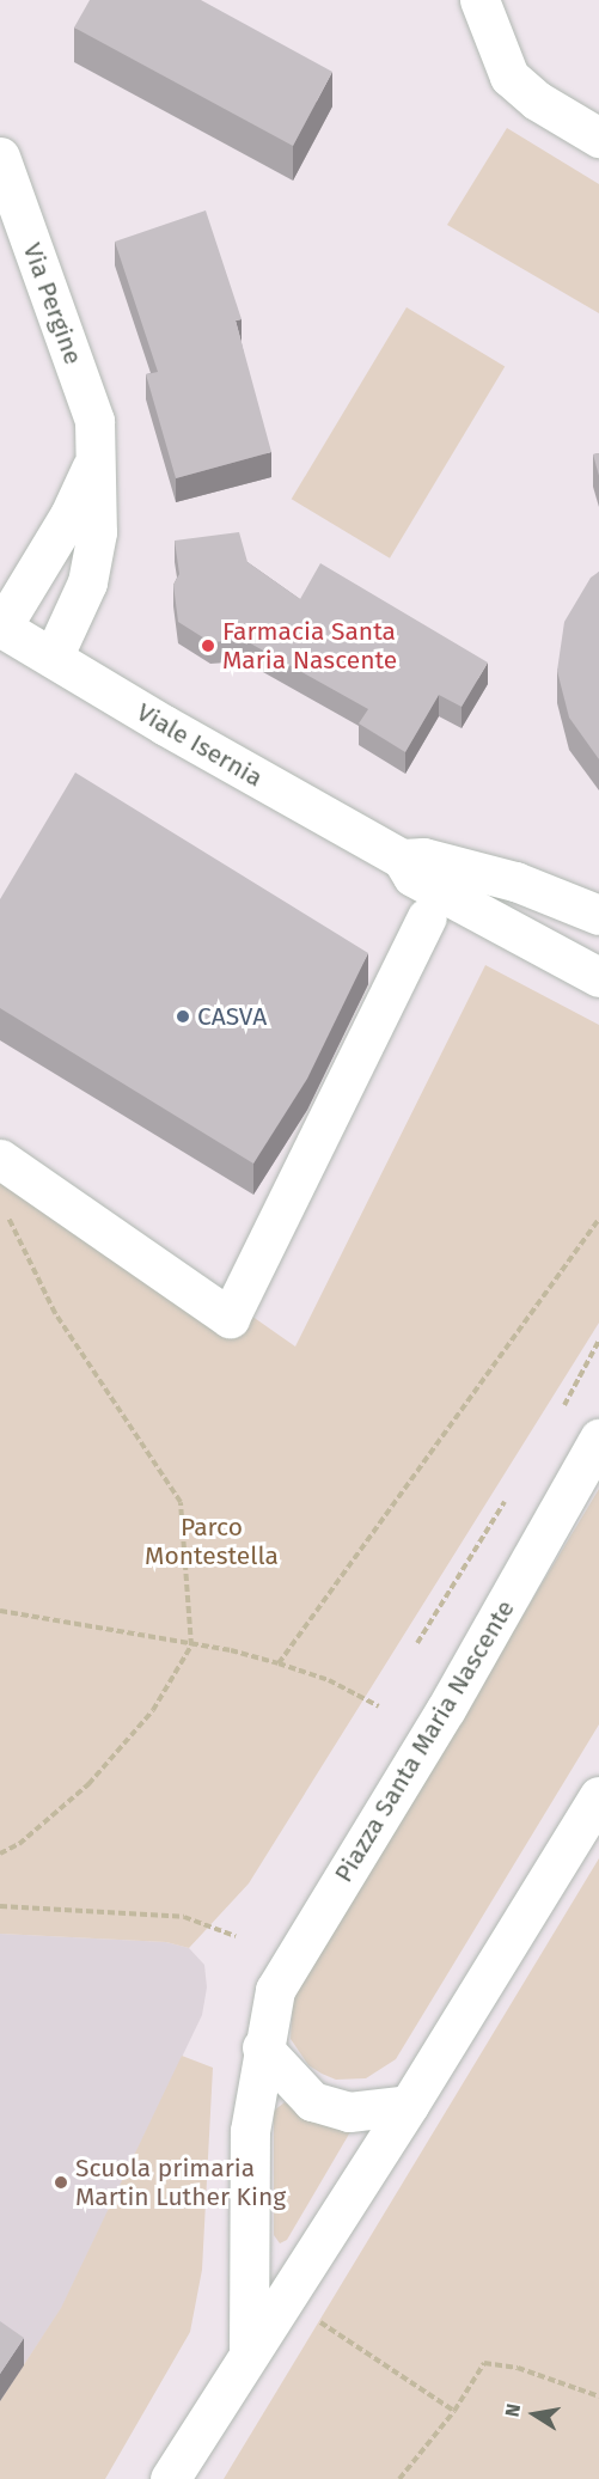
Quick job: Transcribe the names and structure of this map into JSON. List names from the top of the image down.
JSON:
{
  "streets": {
    "street": ["Via Pergine", "Viale Isernia", "Piazza Santa Maria Nascente"]
  },
  "crossings": [
    ["Via Pergine", "Viale Isernia"]
  ],
  "parks": ["Parco Montestella"],
  "places": ["Farmacia Santa Maria Nascente", "CASVA", "Scuola primaria Martin Luther King"],
  "north": "left"
}
